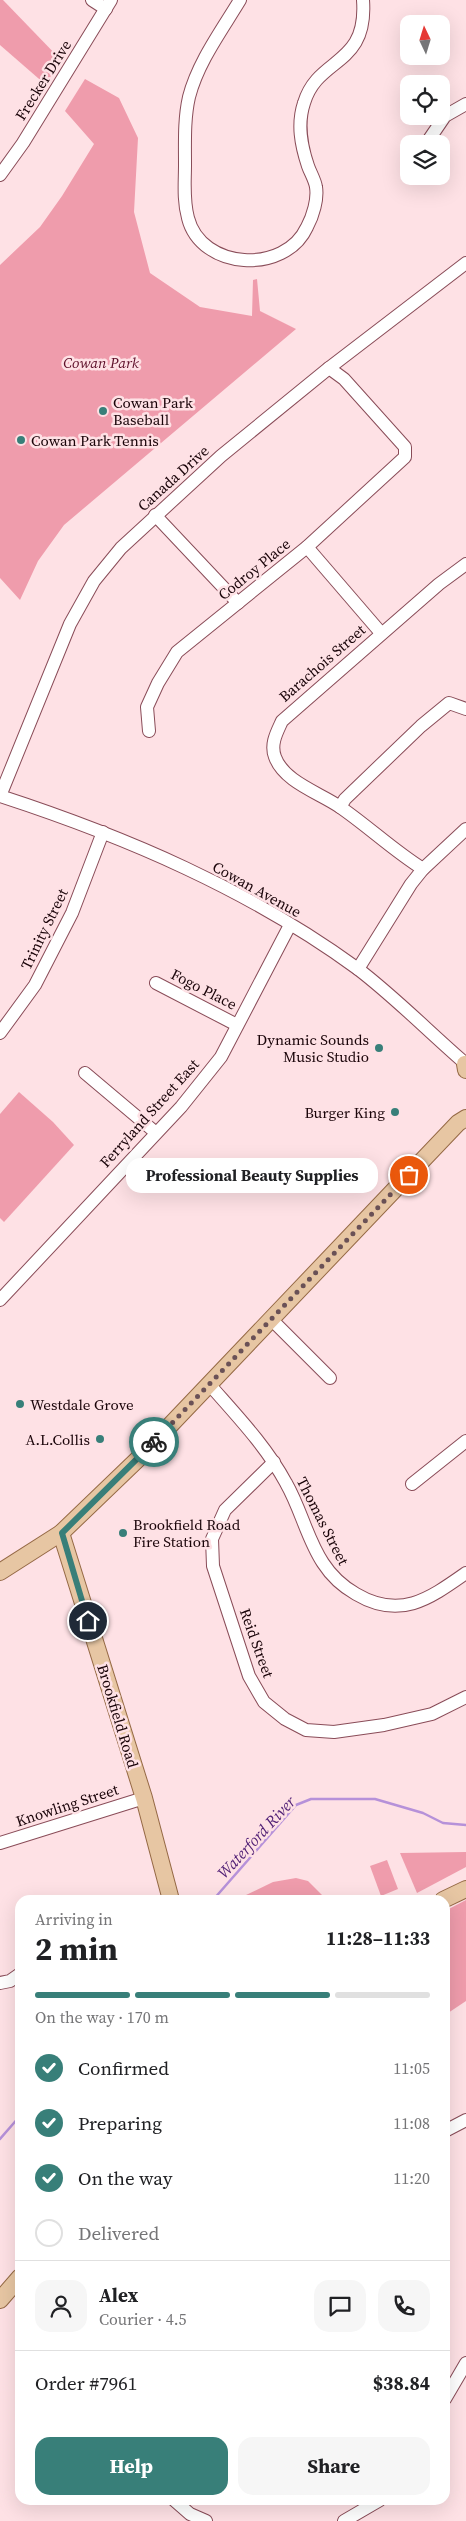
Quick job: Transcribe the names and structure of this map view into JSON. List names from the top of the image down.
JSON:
{
  "streets": {
    "main road": ["Brookfield Road"],
    "street": [
      "Frecker Drive",
      "Canada Drive",
      "Codroy Place",
      "Barachois Street",
      "Cowan Avenue",
      "Trinity Street",
      "Fogo Place",
      "Ferryland Street East",
      "Thomas Street",
      "Reid Street",
      "Knowling Street"
    ]
  },
  "crossings": [
    ["Canada Drive", "Codroy Place"],
    ["Canada Drive", "Cowan Avenue"],
    ["Cowan Avenue", "Trinity Street"],
    ["Cowan Avenue", "Ferryland Street East"],
    ["Fogo Place", "Ferryland Street East"],
    ["Thomas Street", "Reid Street"],
    ["Brookfield Road", "Knowling Street"]
  ],
  "water": ["Waterford River"],
  "parks": ["Cowan Park"],
  "places": [
    "Cowan Park Baseball",
    "Cowan Park Tennis",
    "Dynamic Sounds Music Studio",
    "Burger King",
    "Professional Beauty Supplies",
    "Westdale Grove",
    "A.L.Collis",
    "Brookfield Road Fire Station"
  ],
  "north": "top",
  "page": {
    "bubble": "Professional Beauty Supplies",
    "heading": ["2 min", "Arriving in", "11:28–11:33"],
    "panel": [
      "Alex",
      "Courier · 4.5",
      "Order #7961",
      "$38.84"
    ],
    "bar": "On the way · 170 m",
    "list": [
      ["Confirmed", "11:05"],
      ["Preparing", "11:08"],
      ["On the way", "11:20"],
      "Delivered"
    ],
    "buttons": ["Help", "Share"]
  }
}
